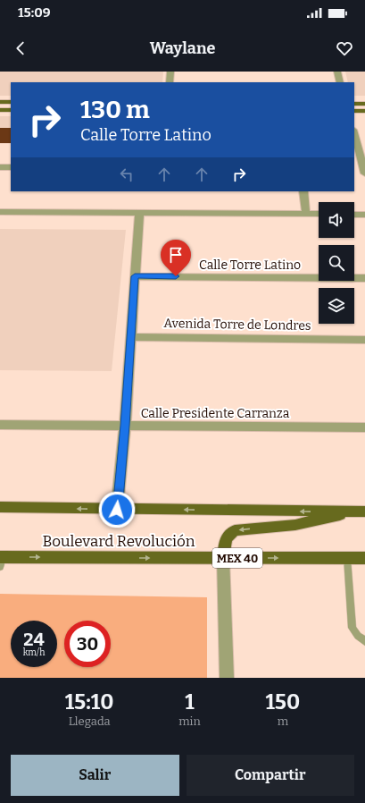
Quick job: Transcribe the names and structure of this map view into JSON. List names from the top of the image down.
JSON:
{
  "streets": {
    "main road": ["Boulevard Revolución", "MEX 40"],
    "street": ["Calle Torre Latino", "Avenida Torre de Londres", "Calle Presidente Carranza"]
  },
  "page": {
    "status": "15:09",
    "header": "Waylane",
    "turn": ["130 m", "Calle Torre Latino"],
    "speed": "24 km/h",
    "limit": "30",
    "eta": [
      "15:10",
      "Llegada",
      "1",
      "min",
      "150",
      "m"
    ],
    "buttons": ["Salir", "Compartir"]
  }
}
